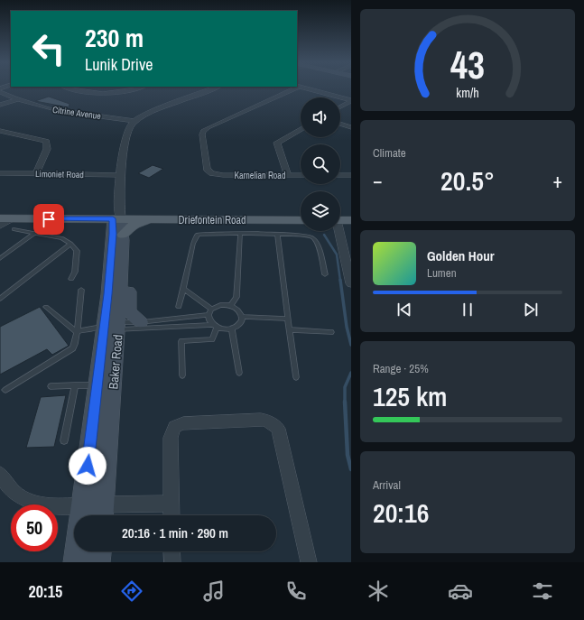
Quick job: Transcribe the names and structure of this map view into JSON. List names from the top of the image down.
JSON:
{
  "streets": {
    "main road": ["Driefontein Road", "Baker Road"],
    "street": ["Citrine Avenue", "Limoniet Road", "Karnelian Road"]
  },
  "crossings": [
    ["Driefontein Road", "Baker Road"]
  ],
  "page": {
    "turn": ["230 m", "Lunik Drive"],
    "tile": [
      "Climate",
      ["Range · 25%", "125 km"],
      ["Arrival", "20:16"]
    ],
    "heat": ["−", "20.5°", "+"],
    "song": ["Golden Hour", "Lumen"],
    "limit": "50",
    "trip": "20:16 · 1 min · 290 m",
    "tabs": "20:15",
    "gauge": ["43", "km/h"]
  }
}
